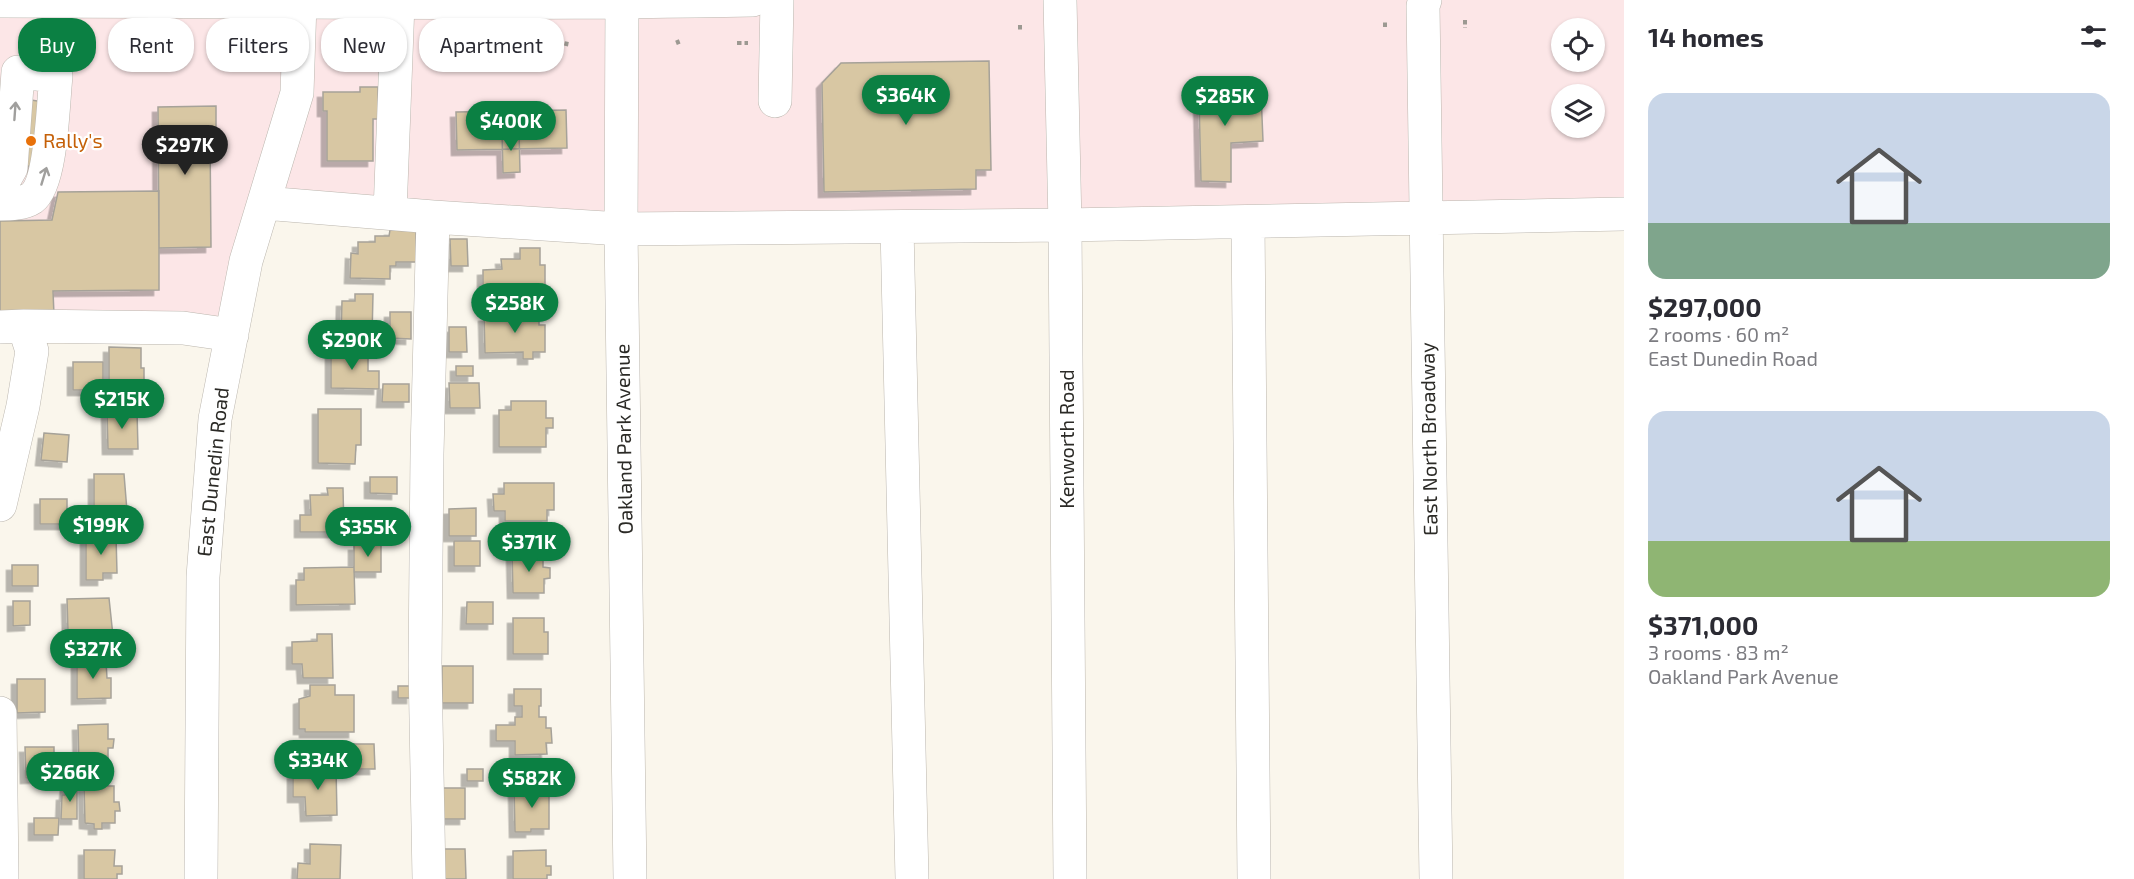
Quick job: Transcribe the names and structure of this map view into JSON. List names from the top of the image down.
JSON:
{
  "streets": {
    "street": [
      "Oakland Park Avenue",
      "Kenworth Road",
      "East North Broadway",
      "East Dunedin Road"
    ]
  },
  "places": ["Rally's"],
  "page": {
    "heading": "14 homes",
    "chip": [
      "Buy",
      "Rent",
      "Filters",
      "New",
      "Apartment"
    ],
    "list": [
      {
        "name": "$297,000",
        "note": "2 rooms · 60 m² · East Dunedin Road"
      },
      {
        "name": "$371,000",
        "note": "3 rooms · 83 m² · Oakland Park Avenue"
      }
    ],
    "price": [
      "$364K",
      "$285K",
      "$400K",
      "$297K",
      "$258K",
      "$290K",
      "$215K",
      "$199K",
      "$355K",
      "$371K",
      "$327K",
      "$334K",
      "$266K",
      "$582K"
    ]
  }
}
